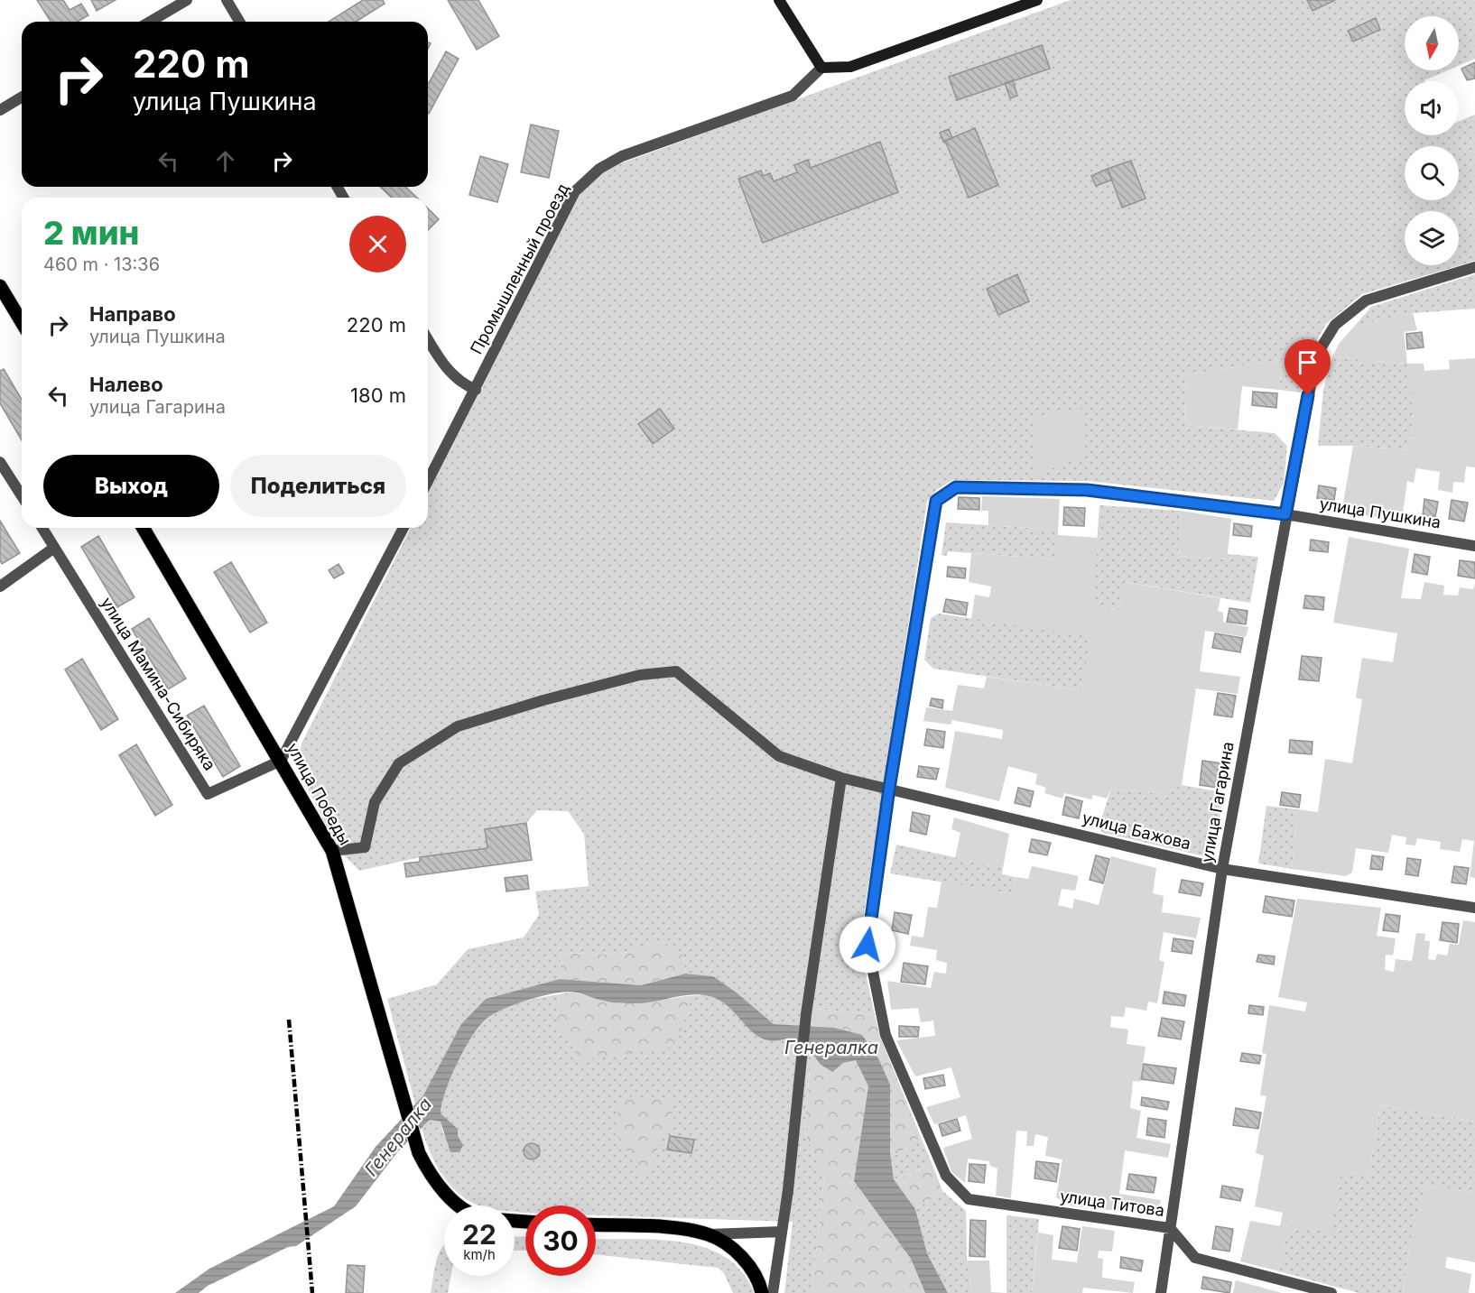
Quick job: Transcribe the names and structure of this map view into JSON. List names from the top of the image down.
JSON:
{
  "streets": {
    "main road": ["улица Победы"],
    "street": [
      "Промышленный проезд",
      "улица Пушкина",
      "улица Мамина-Сибиряка",
      "улица Гагарина",
      "улица Бажова",
      "улица Титова"
    ]
  },
  "crossings": [
    ["улица Пушкина", "улица Гагарина"],
    ["улица Пушкина", "улица Бажова"],
    ["улица Пушкина", "улица Титова"],
    ["улица Мамина-Сибиряка", "улица Победы"],
    ["улица Победы", "улица Бажова"],
    ["улица Гагарина", "улица Бажова"],
    ["улица Гагарина", "улица Титова"],
    ["улица Бажова", "улица Титова"]
  ],
  "water": ["Генералка"],
  "north": "bottom",
  "page": {
    "turn": ["220 m", "улица Пушкина"],
    "heading": ["2 мин", "460 m · 13:36"],
    "list": [
      {
        "name": "Направо",
        "note": "улица Пушкина",
        "value": "220 m"
      },
      {
        "name": "Налево",
        "note": "улица Гагарина",
        "value": "180 m"
      }
    ],
    "buttons": ["Выход", "Поделиться"],
    "speed": "22 km/h",
    "limit": "30"
  }
}
